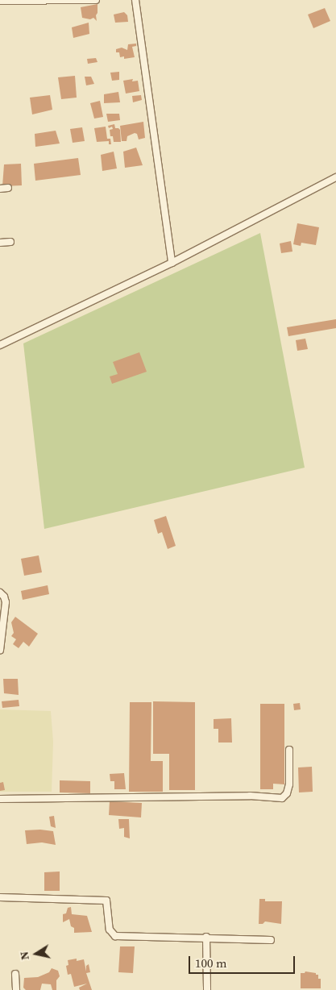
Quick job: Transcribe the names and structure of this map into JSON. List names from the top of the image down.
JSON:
{
  "scale_bar": "100 m",
  "north": "left"
}
